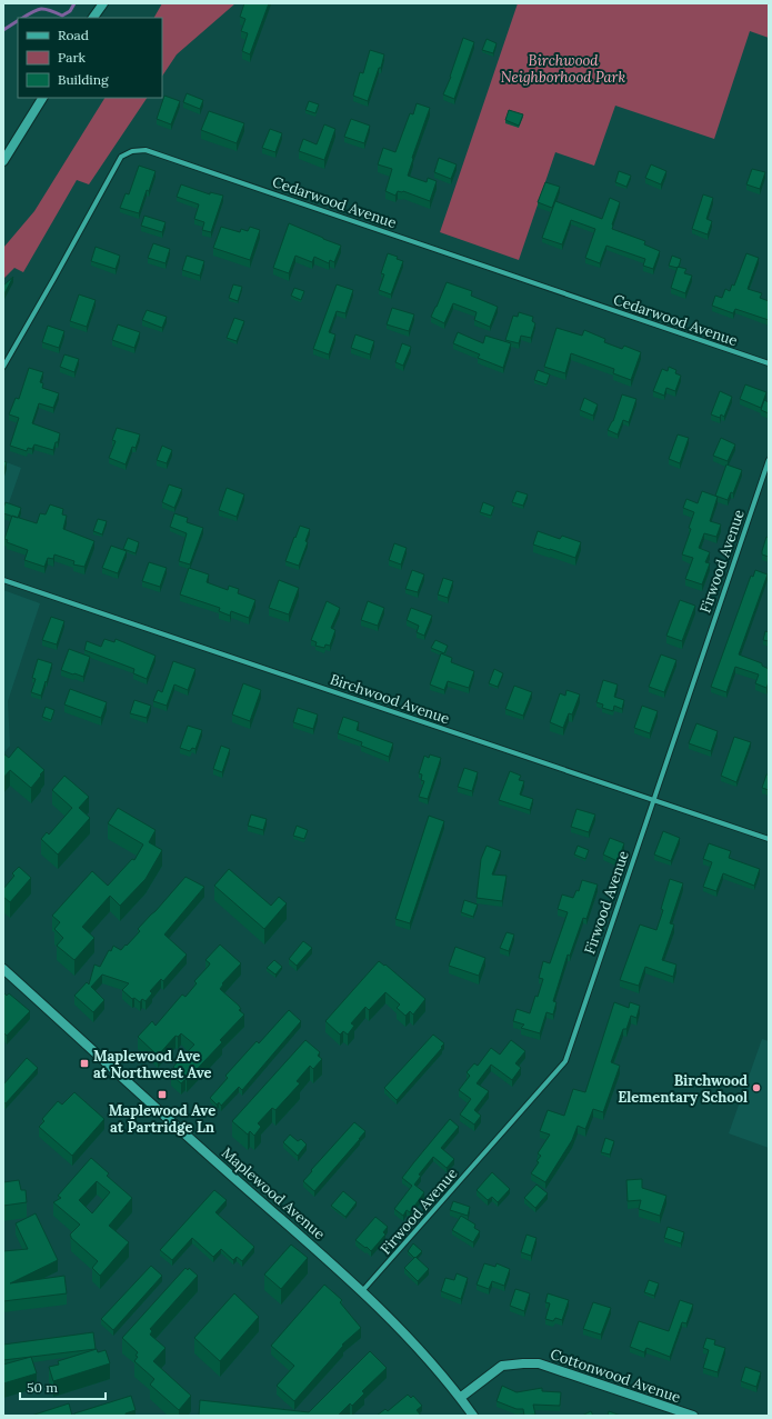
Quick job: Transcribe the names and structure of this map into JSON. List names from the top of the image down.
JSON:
{
  "streets": {
    "street": [
      "Cedarwood Avenue",
      "Firwood Avenue",
      "Birchwood Avenue",
      "Maplewood Avenue",
      "Cottonwood Avenue"
    ]
  },
  "crossings": [
    ["Firwood Avenue", "Birchwood Avenue"],
    ["Firwood Avenue", "Maplewood Avenue"],
    ["Maplewood Avenue", "Cottonwood Avenue"]
  ],
  "parks": ["Birchwood Neighborhood Park"],
  "places": {
    "transit": ["Maplewood Ave at Northwest Ave", "Maplewood Ave at Partridge Ln"],
    "other": ["Birchwood Elementary School"]
  },
  "legend": ["Road", "Park", "Building"],
  "scale_bar": "50 m"
}
